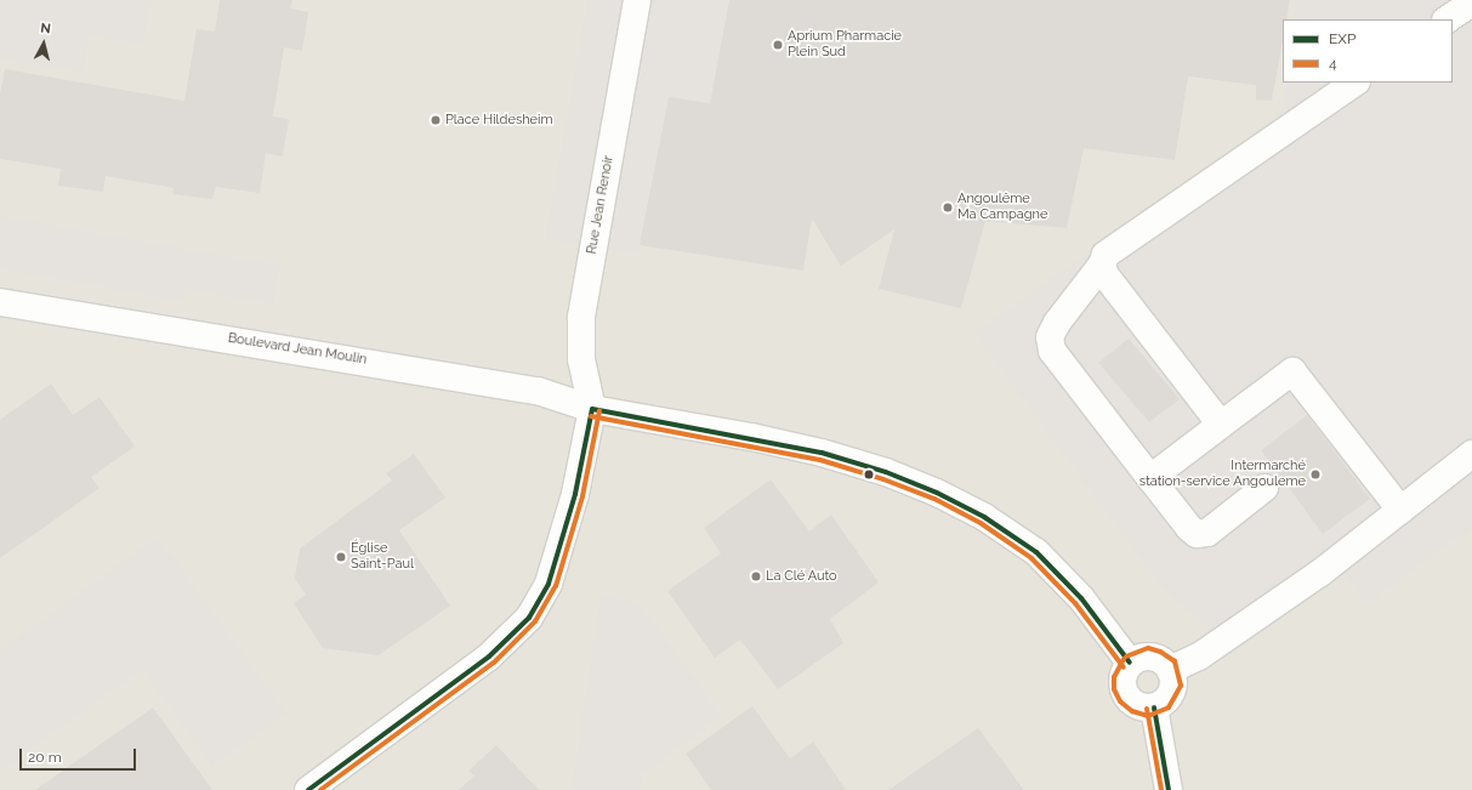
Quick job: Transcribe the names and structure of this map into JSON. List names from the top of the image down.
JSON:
{
  "streets": {
    "street": ["Rue Jean Renoir", "Boulevard Jean Moulin"]
  },
  "crossings": [
    ["Rue Jean Renoir", "Boulevard Jean Moulin"]
  ],
  "places": [
    "Aprium Pharmacie Plein Sud",
    "Place Hildesheim",
    "Angoulême Ma Campagne",
    "Intermarché station-service Angouleme",
    "Église Saint-Paul",
    "La Clé Auto"
  ],
  "lines": ["transit line EXP", "transit line 4"],
  "legend": ["EXP", "4"],
  "scale_bar": "20 m",
  "north": "top"
}
